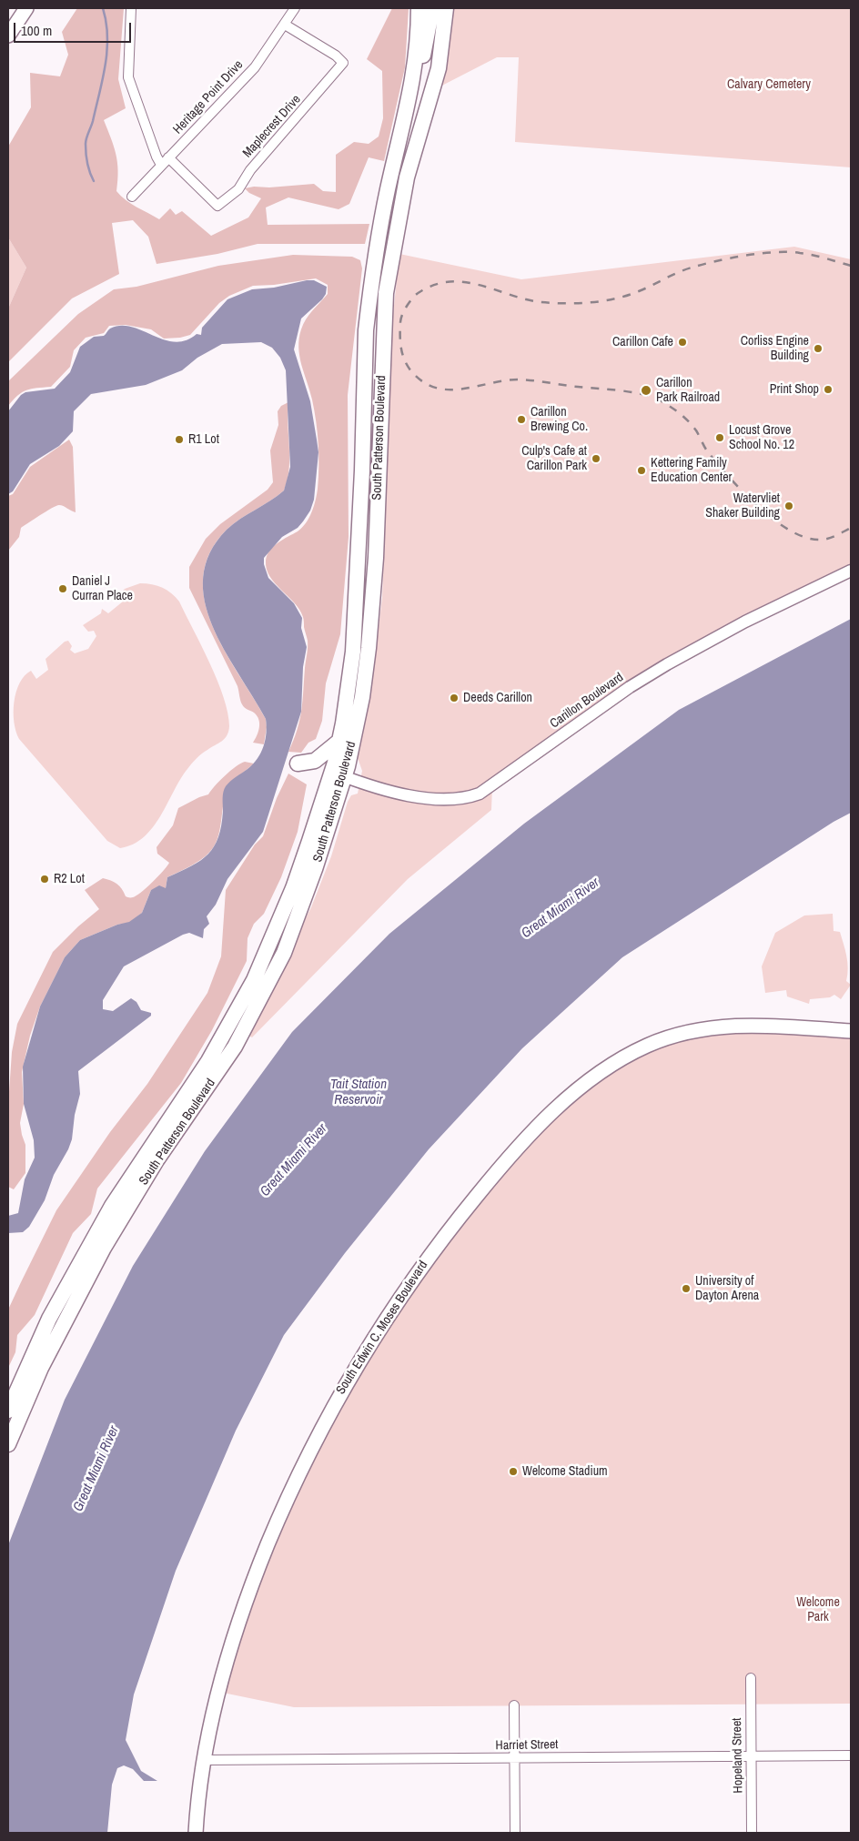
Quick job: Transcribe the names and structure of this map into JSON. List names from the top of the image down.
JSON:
{
  "streets": {
    "main road": ["South Patterson Boulevard", "South Edwin C. Moses Boulevard"],
    "street": [
      "Heritage Point Drive",
      "Maplecrest Drive",
      "Carillon Boulevard",
      "Harriet Street",
      "Hopeland Street"
    ]
  },
  "crossings": [
    ["Heritage Point Drive", "Maplecrest Drive"],
    ["South Patterson Boulevard", "Carillon Boulevard"],
    ["South Edwin C. Moses Boulevard", "Harriet Street"],
    ["Harriet Street", "Hopeland Street"]
  ],
  "water": ["Great Miami River", "Tait Station Reservoir"],
  "parks": ["Calvary Cemetery", "Welcome Park"],
  "places": [
    "Carillon Cafe",
    "Corliss Engine Building",
    "Print Shop",
    "Carillon Park Railroad",
    "Carillon Brewing Co.",
    "Locust Grove School No. 12",
    "R1 Lot",
    "Culp's Cafe at Carillon Park",
    "Kettering Family Education Center",
    "Watervliet Shaker Building",
    "Daniel J Curran Place",
    "Deeds Carillon",
    "R2 Lot",
    "University of Dayton Arena",
    "Welcome Stadium"
  ],
  "scale_bar": "100 m"
}
